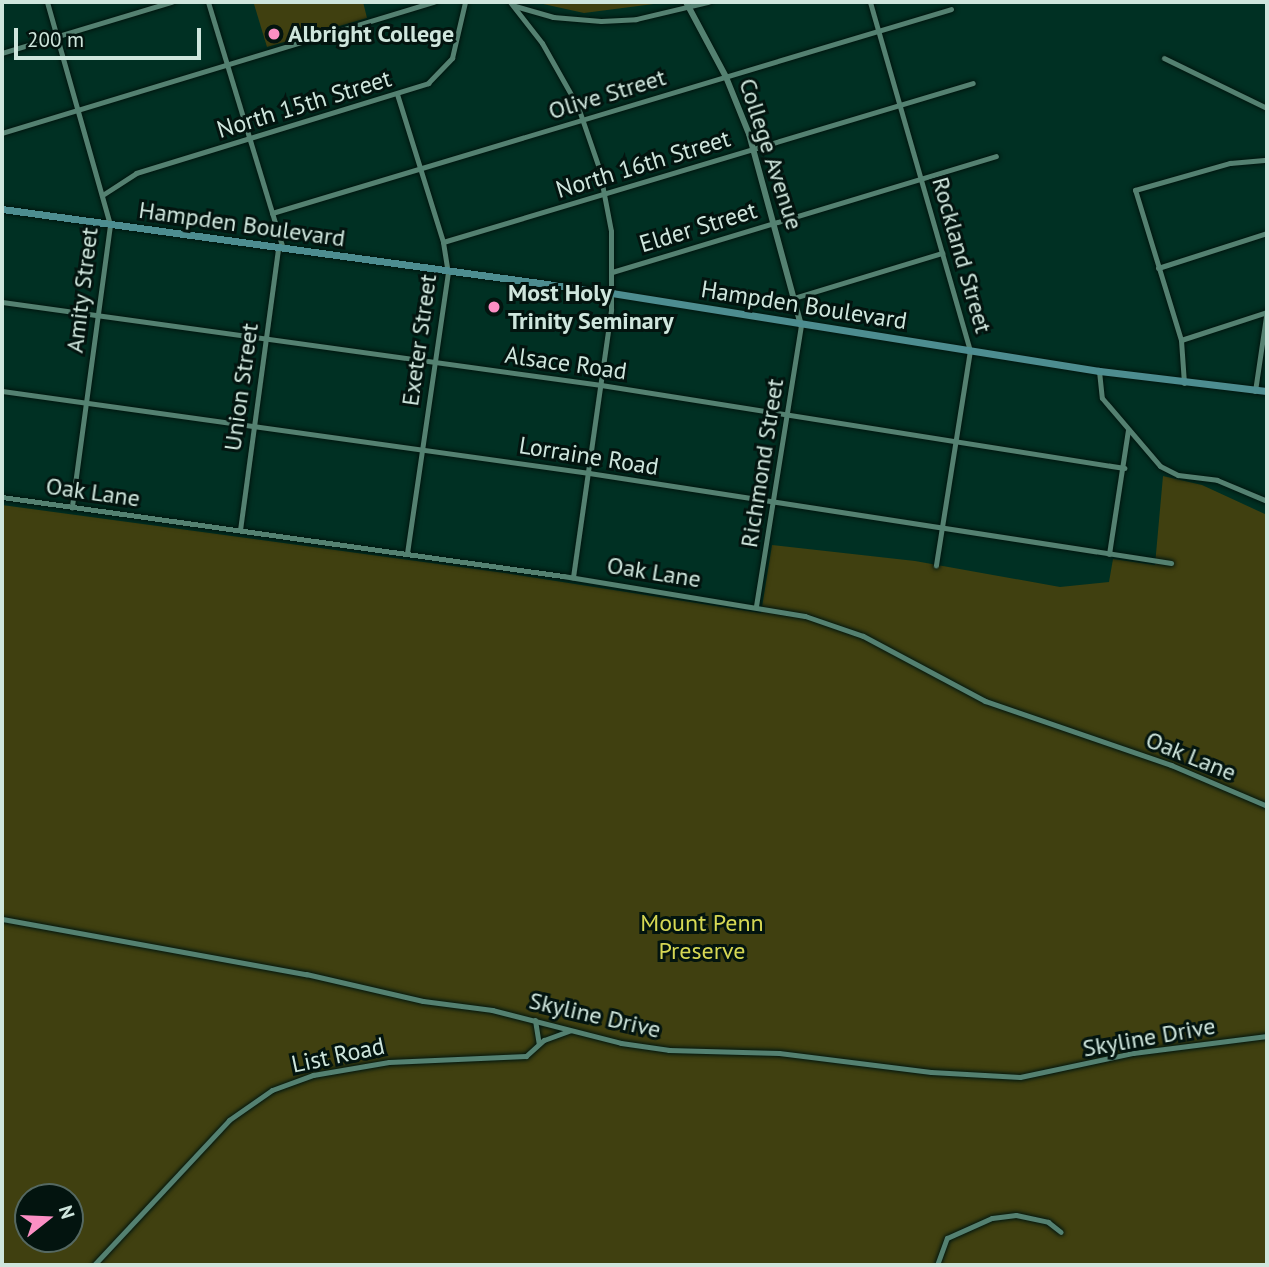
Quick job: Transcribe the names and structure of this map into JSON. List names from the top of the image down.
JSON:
{
  "streets": {
    "main road": ["Hampden Boulevard"],
    "street": [
      "Olive Street",
      "North 15th Street",
      "College Avenue",
      "North 16th Street",
      "Elder Street",
      "Rockland Street",
      "Amity Street",
      "Exeter Street",
      "Alsace Road",
      "Union Street",
      "Lorraine Road",
      "Richmond Street",
      "Oak Lane",
      "Skyline Drive",
      "List Road"
    ]
  },
  "crossings": [
    ["Olive Street", "College Avenue"],
    ["Olive Street", "Rockland Street"],
    ["Olive Street", "Exeter Street"],
    ["Olive Street", "Union Street"],
    ["North 15th Street", "Amity Street"],
    ["North 15th Street", "Exeter Street"],
    ["North 15th Street", "Union Street"],
    ["College Avenue", "North 16th Street"],
    ["College Avenue", "Hampden Boulevard"],
    ["College Avenue", "Elder Street"],
    ["College Avenue", "Richmond Street"],
    ["North 16th Street", "Rockland Street"],
    ["North 16th Street", "Exeter Street"],
    ["Hampden Boulevard", "Rockland Street"],
    ["Hampden Boulevard", "Amity Street"],
    ["Hampden Boulevard", "Exeter Street"],
    ["Hampden Boulevard", "Union Street"],
    ["Hampden Boulevard", "Richmond Street"],
    ["Elder Street", "Rockland Street"],
    ["Rockland Street", "Alsace Road"],
    ["Rockland Street", "Lorraine Road"],
    ["Amity Street", "Alsace Road"],
    ["Amity Street", "Lorraine Road"],
    ["Amity Street", "Oak Lane"],
    ["Exeter Street", "Alsace Road"],
    ["Exeter Street", "Lorraine Road"],
    ["Exeter Street", "Oak Lane"],
    ["Alsace Road", "Union Street"],
    ["Alsace Road", "Richmond Street"],
    ["Union Street", "Lorraine Road"],
    ["Union Street", "Oak Lane"],
    ["Lorraine Road", "Richmond Street"],
    ["Richmond Street", "Oak Lane"],
    ["Skyline Drive", "List Road"]
  ],
  "parks": ["Mount Penn Preserve"],
  "places": ["Albright College", "Most Holy Trinity Seminary"],
  "scale_bar": "200 m",
  "north": "right"
}
